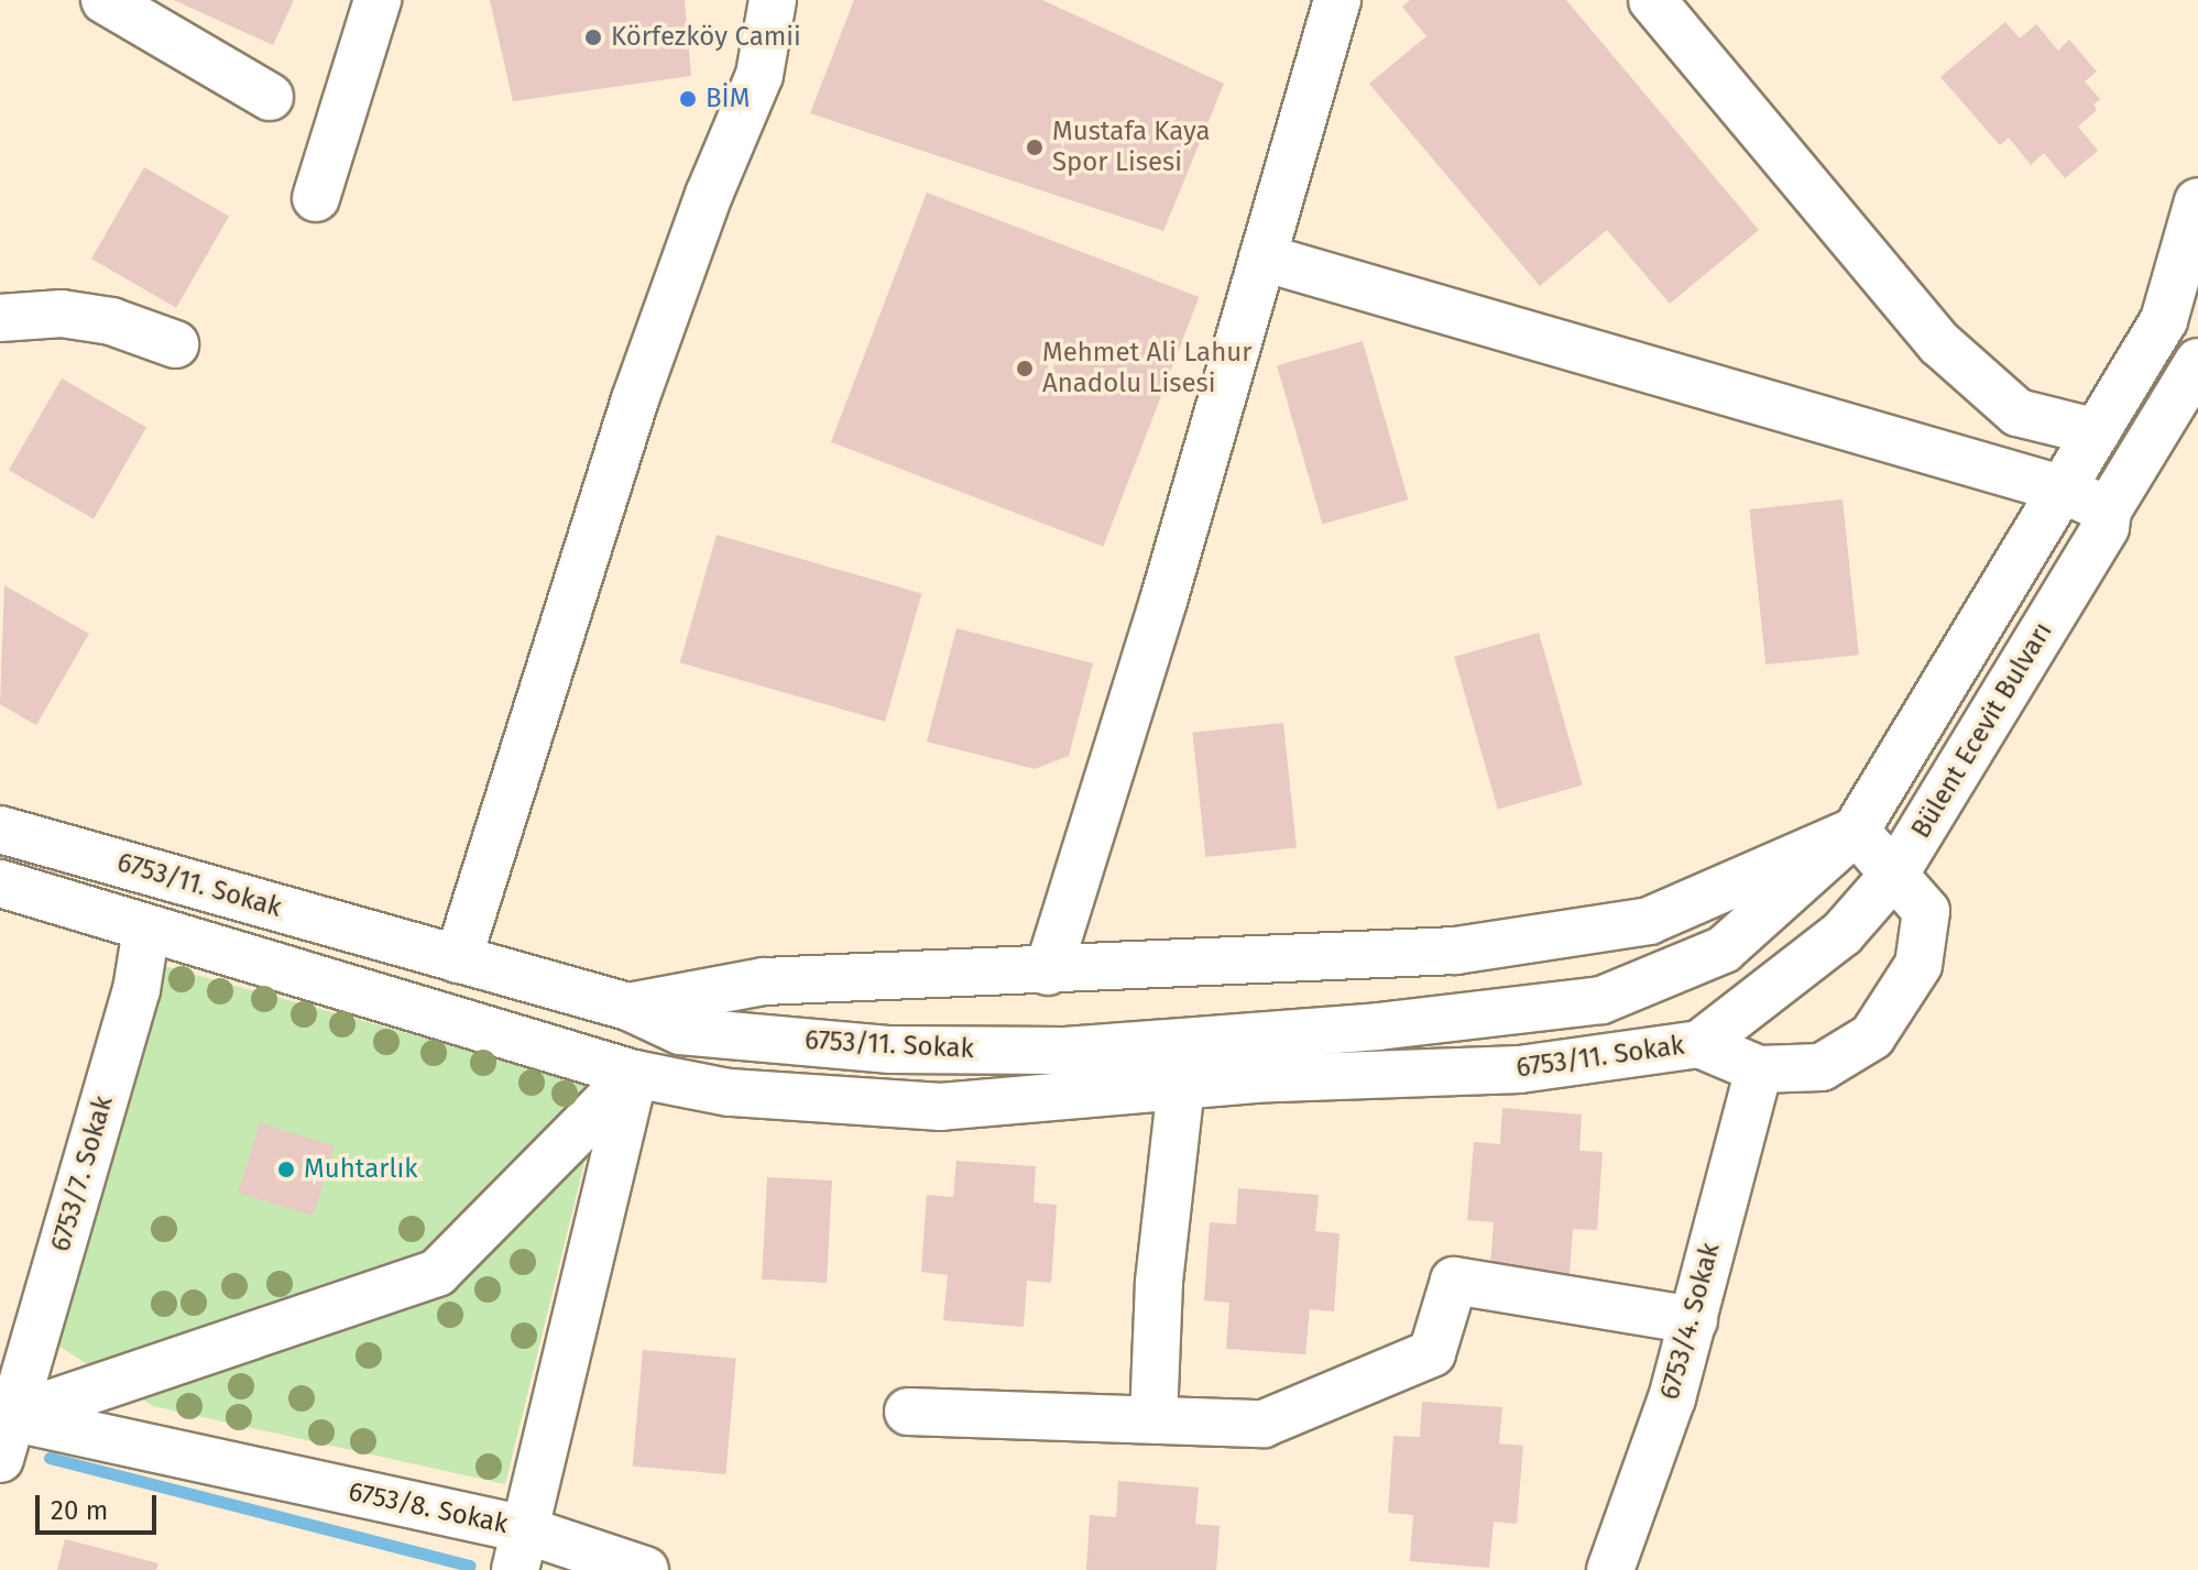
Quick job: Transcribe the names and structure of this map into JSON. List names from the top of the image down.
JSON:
{
  "streets": {
    "street": [
      "Bülent Ecevit Bulvarı",
      "6753/11. Sokak",
      "6753/7. Sokak",
      "6753/4. Sokak",
      "6753/8. Sokak"
    ]
  },
  "crossings": [
    ["Bülent Ecevit Bulvarı", "6753/11. Sokak"],
    ["6753/11. Sokak", "6753/7. Sokak"],
    ["6753/11. Sokak", "6753/4. Sokak"],
    ["6753/7. Sokak", "6753/8. Sokak"]
  ],
  "places": [
    "Körfezköy Camii",
    "BİM",
    "Mustafa Kaya Spor Lisesi",
    "Mehmet Ali Lahur Anadolu Lisesi",
    "Muhtarlık"
  ],
  "scale_bar": "20 m"
}
